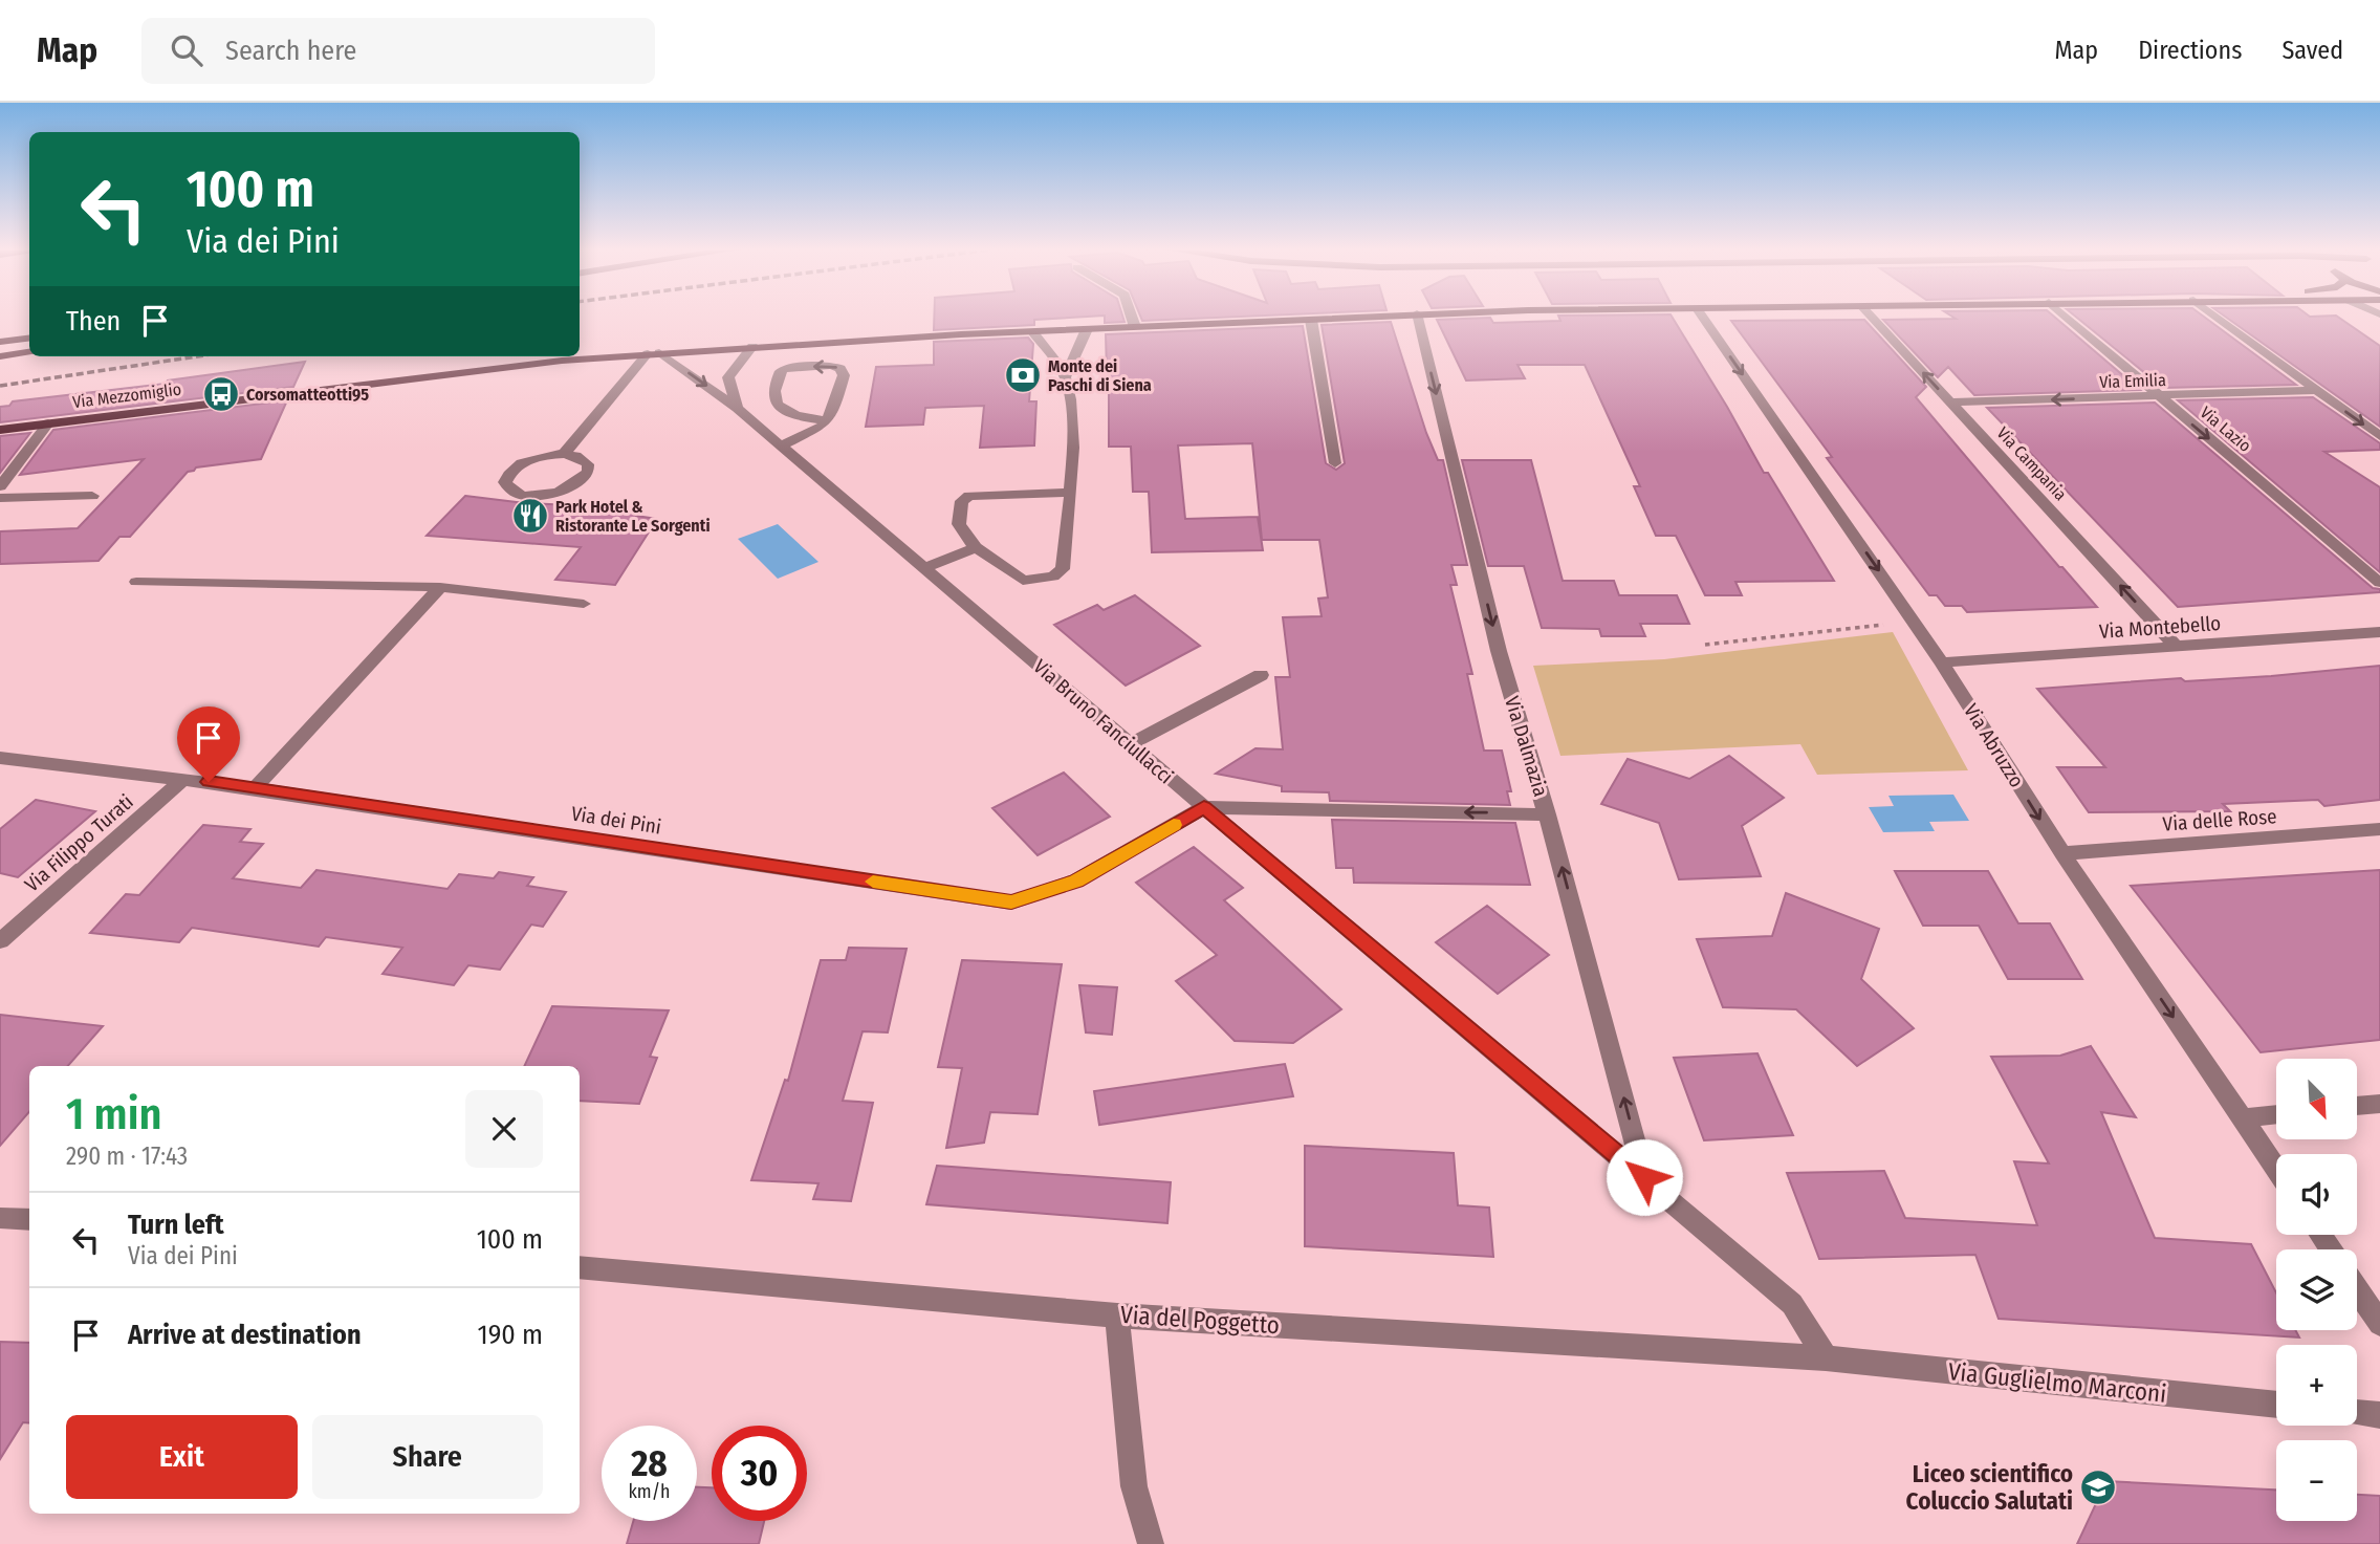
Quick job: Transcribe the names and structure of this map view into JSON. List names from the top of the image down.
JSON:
{
  "streets": {
    "main road": ["Via Mezzomiglio"],
    "street": [
      "Via Emilia",
      "Via Lazio",
      "Via Campania",
      "Via Montebello",
      "Via Bruno Fanciullacci",
      "Via Abruzzo",
      "Via Dalmazia",
      "Via dei Pini",
      "Via delle Rose",
      "Via Filippo Turati",
      "Via del Poggetto",
      "Via Guglielmo Marconi"
    ]
  },
  "crossings": [
    ["Via Emilia", "Via Lazio"],
    ["Via Emilia", "Via Campania"],
    ["Via Mezzomiglio", "Via Bruno Fanciullacci"],
    ["Via Campania", "Via Montebello"],
    ["Via Montebello", "Via Abruzzo"],
    ["Via Bruno Fanciullacci", "Via Dalmazia"],
    ["Via Bruno Fanciullacci", "Via dei Pini"],
    ["Via Bruno Fanciullacci", "Via del Poggetto"],
    ["Via Bruno Fanciullacci", "Via Guglielmo Marconi"],
    ["Via Abruzzo", "Via delle Rose"],
    ["Via dei Pini", "Via Filippo Turati"],
    ["Via del Poggetto", "Via Guglielmo Marconi"]
  ],
  "one_way": ["Via Emilia", "Via Campania", "Via Abruzzo"],
  "places": {
    "bank": ["Monte dei Paschi di Siena"],
    "bus stop": ["Corsomatteotti95"],
    "restaurant": ["Park Hotel & Ristorante Le Sorgenti"],
    "school or university": ["Liceo scientifico Coluccio Salutati"]
  },
  "north": "bottom right",
  "page": {
    "header": "Map",
    "search": "Search here",
    "nav": ["Map", "Directions", "Saved"],
    "turn": ["100 m", "Via dei Pini"],
    "then": "Then",
    "map_buttons": ["+", "−"],
    "heading": ["1 min", "290 m · 17:43"],
    "list": [
      {
        "name": "Turn left",
        "note": "Via dei Pini",
        "value": "100 m"
      },
      {
        "name": "Arrive at destination",
        "value": "190 m"
      }
    ],
    "buttons": ["Exit", "Share"],
    "speed": "28 km/h",
    "limit": "30"
  }
}
